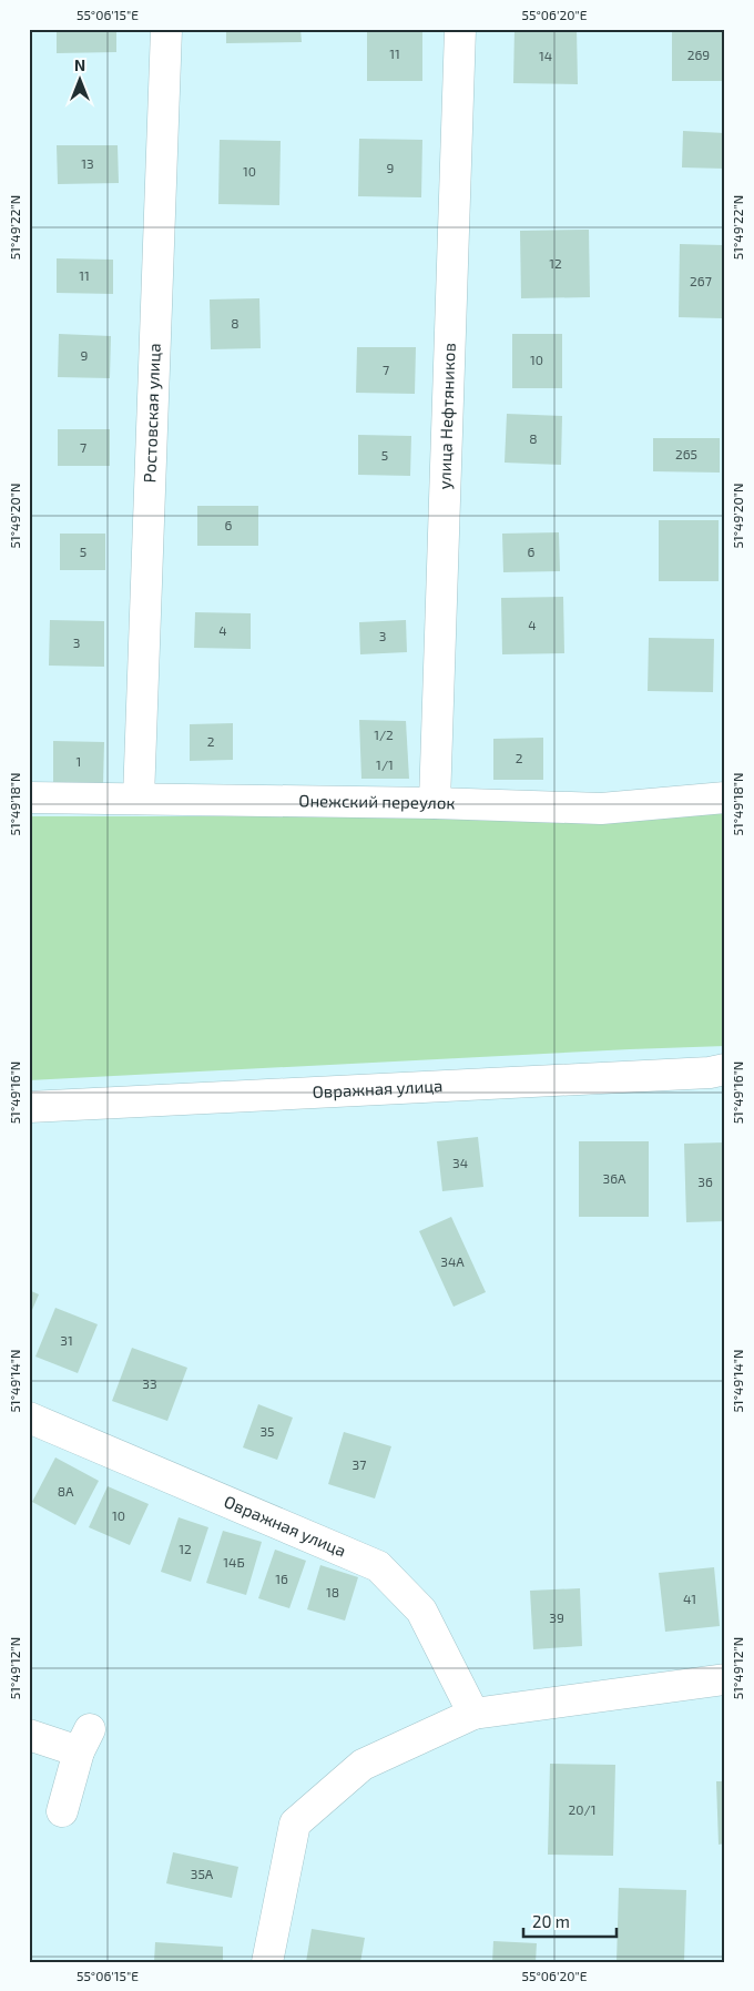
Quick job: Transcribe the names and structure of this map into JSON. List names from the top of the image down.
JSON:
{
  "streets": {
    "street": [
      "Ростовская улица",
      "улица Нефтяников",
      "Онежский переулок",
      "Овражная улица"
    ]
  },
  "crossings": [
    ["Ростовская улица", "Онежский переулок"],
    ["улица Нефтяников", "Онежский переулок"]
  ],
  "house_numbers": [
    "11",
    "269",
    "14",
    "13",
    "9",
    "10",
    "12",
    "11",
    "267",
    "8",
    "9",
    "10",
    "7",
    "8",
    "7",
    "265",
    "5",
    "6",
    "5",
    "6",
    "4",
    "4",
    "3",
    "3",
    "1/2",
    "2",
    "2",
    "1",
    "1/1",
    "34",
    "36А",
    "36",
    "34А",
    "31",
    "33",
    "35",
    "37",
    "8А",
    "10",
    "12",
    "14Б",
    "16",
    "18",
    "41",
    "39",
    "20/1",
    "35А"
  ],
  "scale_bar": "20 m",
  "north": "top",
  "coordinates": [
    "55°06'15\"E",
    "55°06'20\"E",
    "51°49'22\"N",
    "51°49'20\"N",
    "51°49'18\"N",
    "51°49'16\"N",
    "51°49'14\"N",
    "51°49'12\"N"
  ]
}
